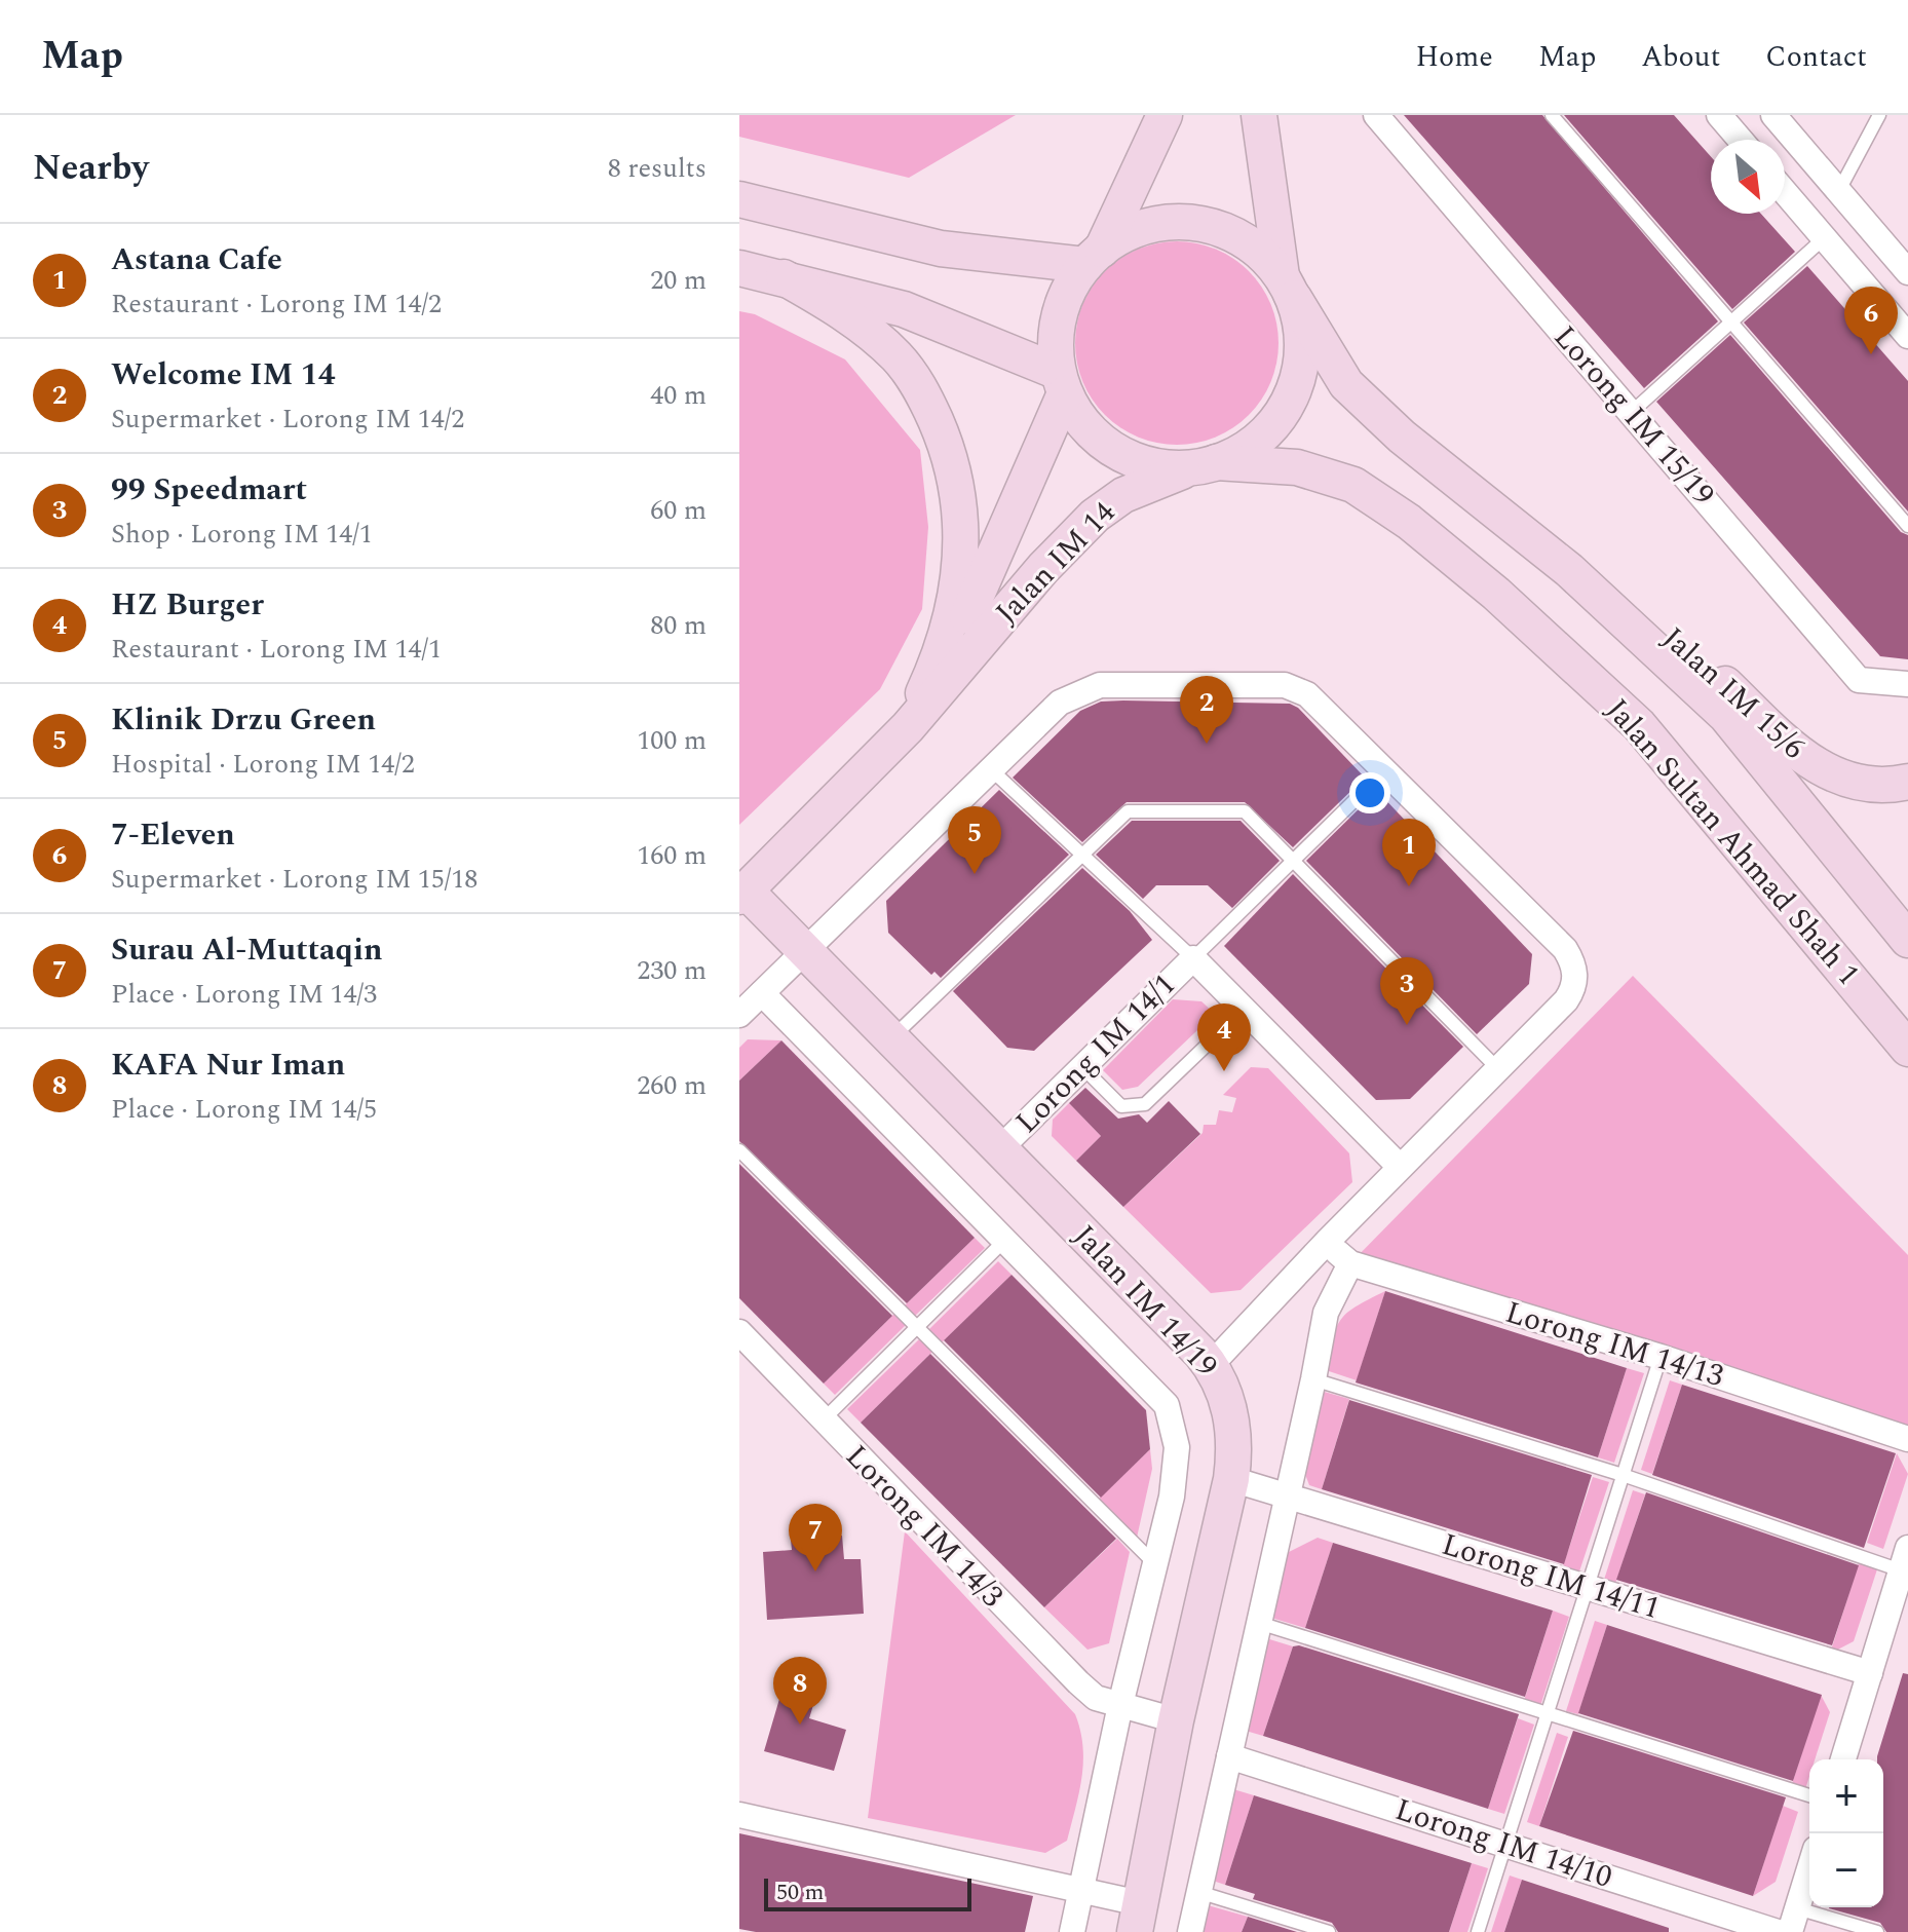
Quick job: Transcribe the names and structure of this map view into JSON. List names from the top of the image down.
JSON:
{
  "streets": {
    "main road": [
      "Jalan IM 14",
      "Jalan IM 15/6",
      "Jalan Sultan Ahmad Shah 1",
      "Jalan IM 14/19"
    ],
    "street": [
      "Lorong IM 15/19",
      "Lorong IM 14/1",
      "Lorong IM 14/13",
      "Lorong IM 14/3",
      "Lorong IM 14/11",
      "Lorong IM 14/10"
    ]
  },
  "crossings": [
    ["Jalan IM 14", "Jalan Sultan Ahmad Shah 1"],
    ["Jalan IM 14", "Jalan IM 14/19"],
    ["Lorong IM 14/1", "Jalan IM 14/19"],
    ["Jalan IM 14/19", "Lorong IM 14/3"],
    ["Jalan IM 14/19", "Lorong IM 14/11"]
  ],
  "scale_bar": "50 m",
  "north": "bottom right",
  "page": {
    "header": "Map",
    "nav": [
      "Home",
      "Map",
      "About",
      "Contact"
    ],
    "heading": ["Nearby", "8 results"],
    "list": [
      {
        "mark": "1",
        "name": "Astana Cafe",
        "note": "Restaurant · Lorong IM 14/2",
        "value": "20 m"
      },
      {
        "mark": "2",
        "name": "Welcome IM 14",
        "note": "Supermarket · Lorong IM 14/2",
        "value": "40 m"
      },
      {
        "mark": "3",
        "name": "99 Speedmart",
        "note": "Shop · Lorong IM 14/1",
        "value": "60 m"
      },
      {
        "mark": "4",
        "name": "HZ Burger",
        "note": "Restaurant · Lorong IM 14/1",
        "value": "80 m"
      },
      {
        "mark": "5",
        "name": "Klinik Drzu Green",
        "note": "Hospital · Lorong IM 14/2",
        "value": "100 m"
      },
      {
        "mark": "6",
        "name": "7-Eleven",
        "note": "Supermarket · Lorong IM 15/18",
        "value": "160 m"
      },
      {
        "mark": "7",
        "name": "Surau Al-Muttaqin",
        "note": "Place · Lorong IM 14/3",
        "value": "230 m"
      },
      {
        "mark": "8",
        "name": "KAFA Nur Iman",
        "note": "Place · Lorong IM 14/5",
        "value": "260 m"
      }
    ],
    "pins": [
      "6",
      "2",
      "5",
      "1",
      "3",
      "4",
      "7",
      "8"
    ],
    "map_buttons": ["+", "−"],
    "scale": "50 m"
  }
}
